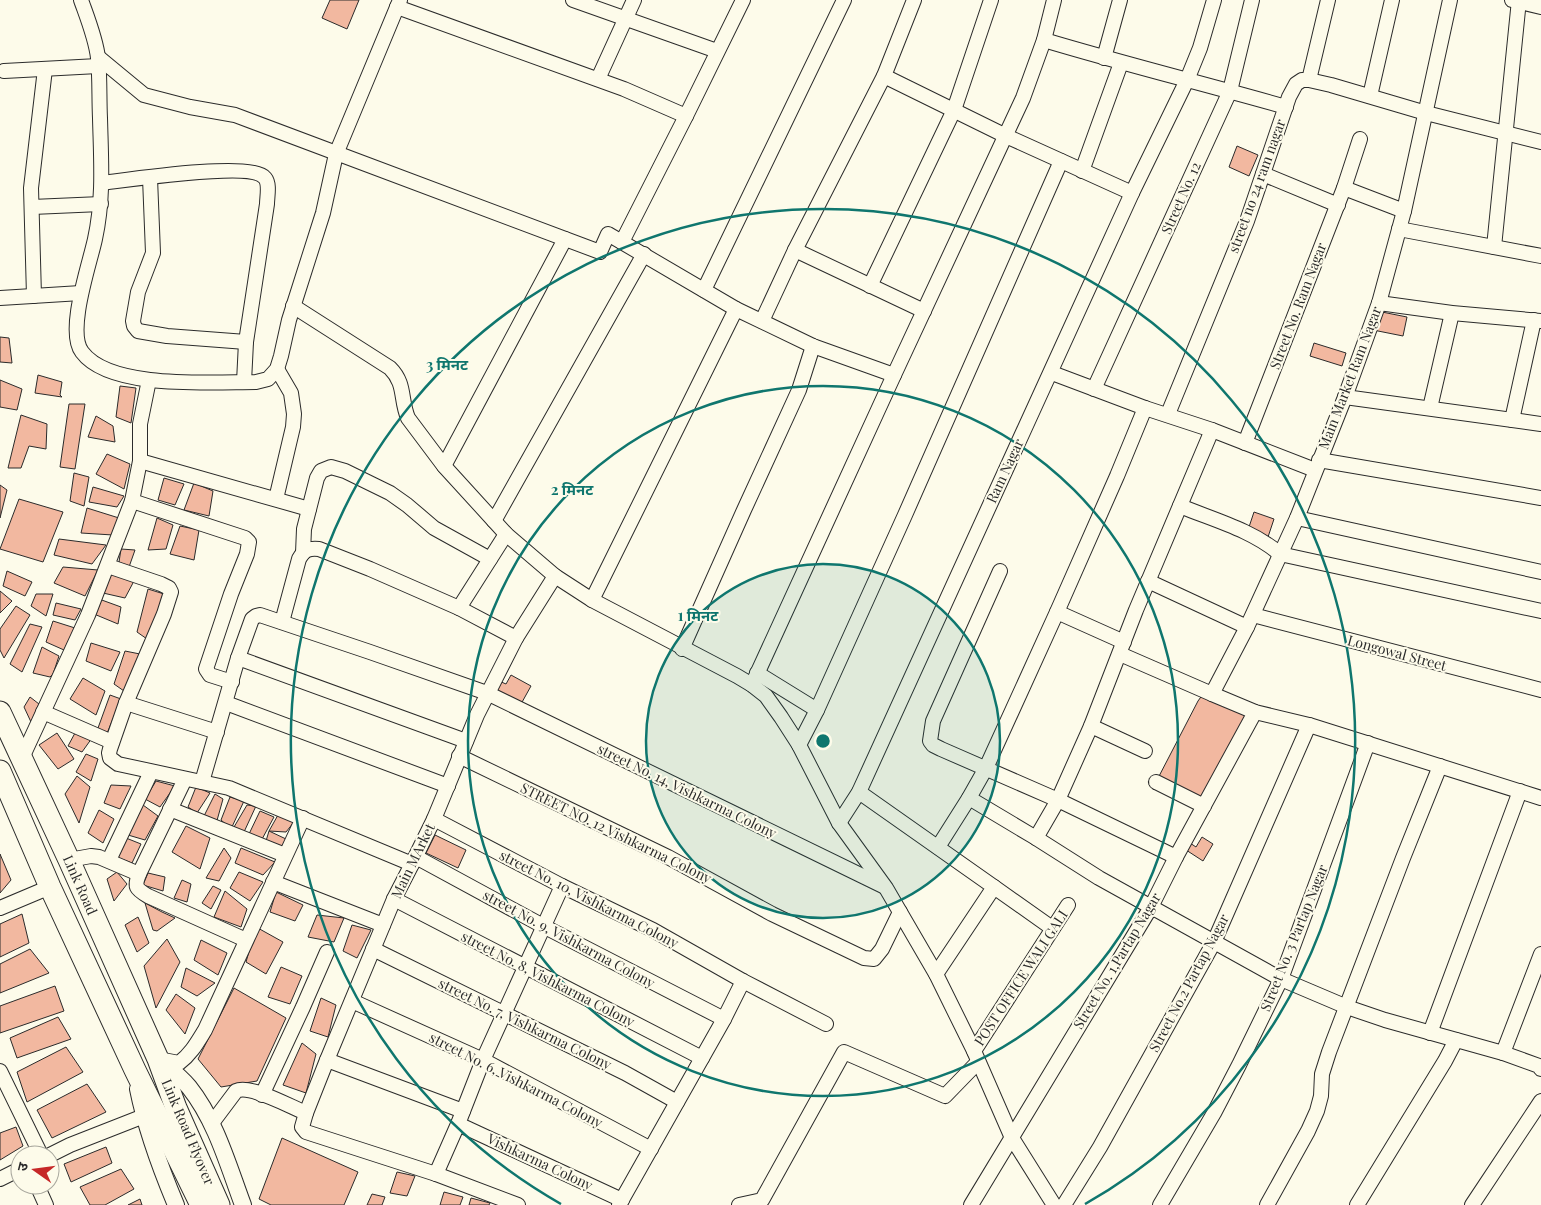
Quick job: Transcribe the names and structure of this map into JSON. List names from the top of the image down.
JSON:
{
  "streets": {
    "main road": ["Link Road", "Link Road Flyover"],
    "street": [
      "street no 24 ram nagar",
      "Street No. 12",
      "Street No. Ram Nagar",
      "Main Market Ram Nagar",
      "Ram Nagar",
      "Longowal Street",
      "street No. 14, Vishkarma Colony",
      "STREET NO. 12 Vishkarma Colony",
      "Main MArket",
      "street No. 10, Vishkarma Colony",
      "Street No. 3 Partap Nagar",
      "street No. 9, Vishkarma Colony",
      "Street No. 1,Partap Nagar",
      "POST OFFICE WALI GALI",
      "street No. 8, Vishkarma Colony",
      "Street No.2 Partap Nagar",
      "street No. 7, Vishkarma Colony",
      "street No. 6, Vishkarma Colony",
      "Vishkarma Colony"
    ]
  },
  "crossings": [
    ["Main Market Ram Nagar", "Longowal Street"],
    ["street No. 14, Vishkarma Colony", "Main MArket"],
    ["street No. 14, Vishkarma Colony", "street No. 9, Vishkarma Colony"],
    ["STREET NO. 12 Vishkarma Colony", "Main MArket"],
    ["Main MArket", "street No. 10, Vishkarma Colony"],
    ["Main MArket", "street No. 9, Vishkarma Colony"],
    ["Main MArket", "street No. 8, Vishkarma Colony"],
    ["Main MArket", "street No. 7, Vishkarma Colony"],
    ["Main MArket", "street No. 6, Vishkarma Colony"],
    ["Main MArket", "Vishkarma Colony"],
    ["Link Road", "Link Road Flyover"]
  ],
  "north": "left",
  "rings": ["3 मिनट", "2 मिनट", "1 मिनट"]
}
